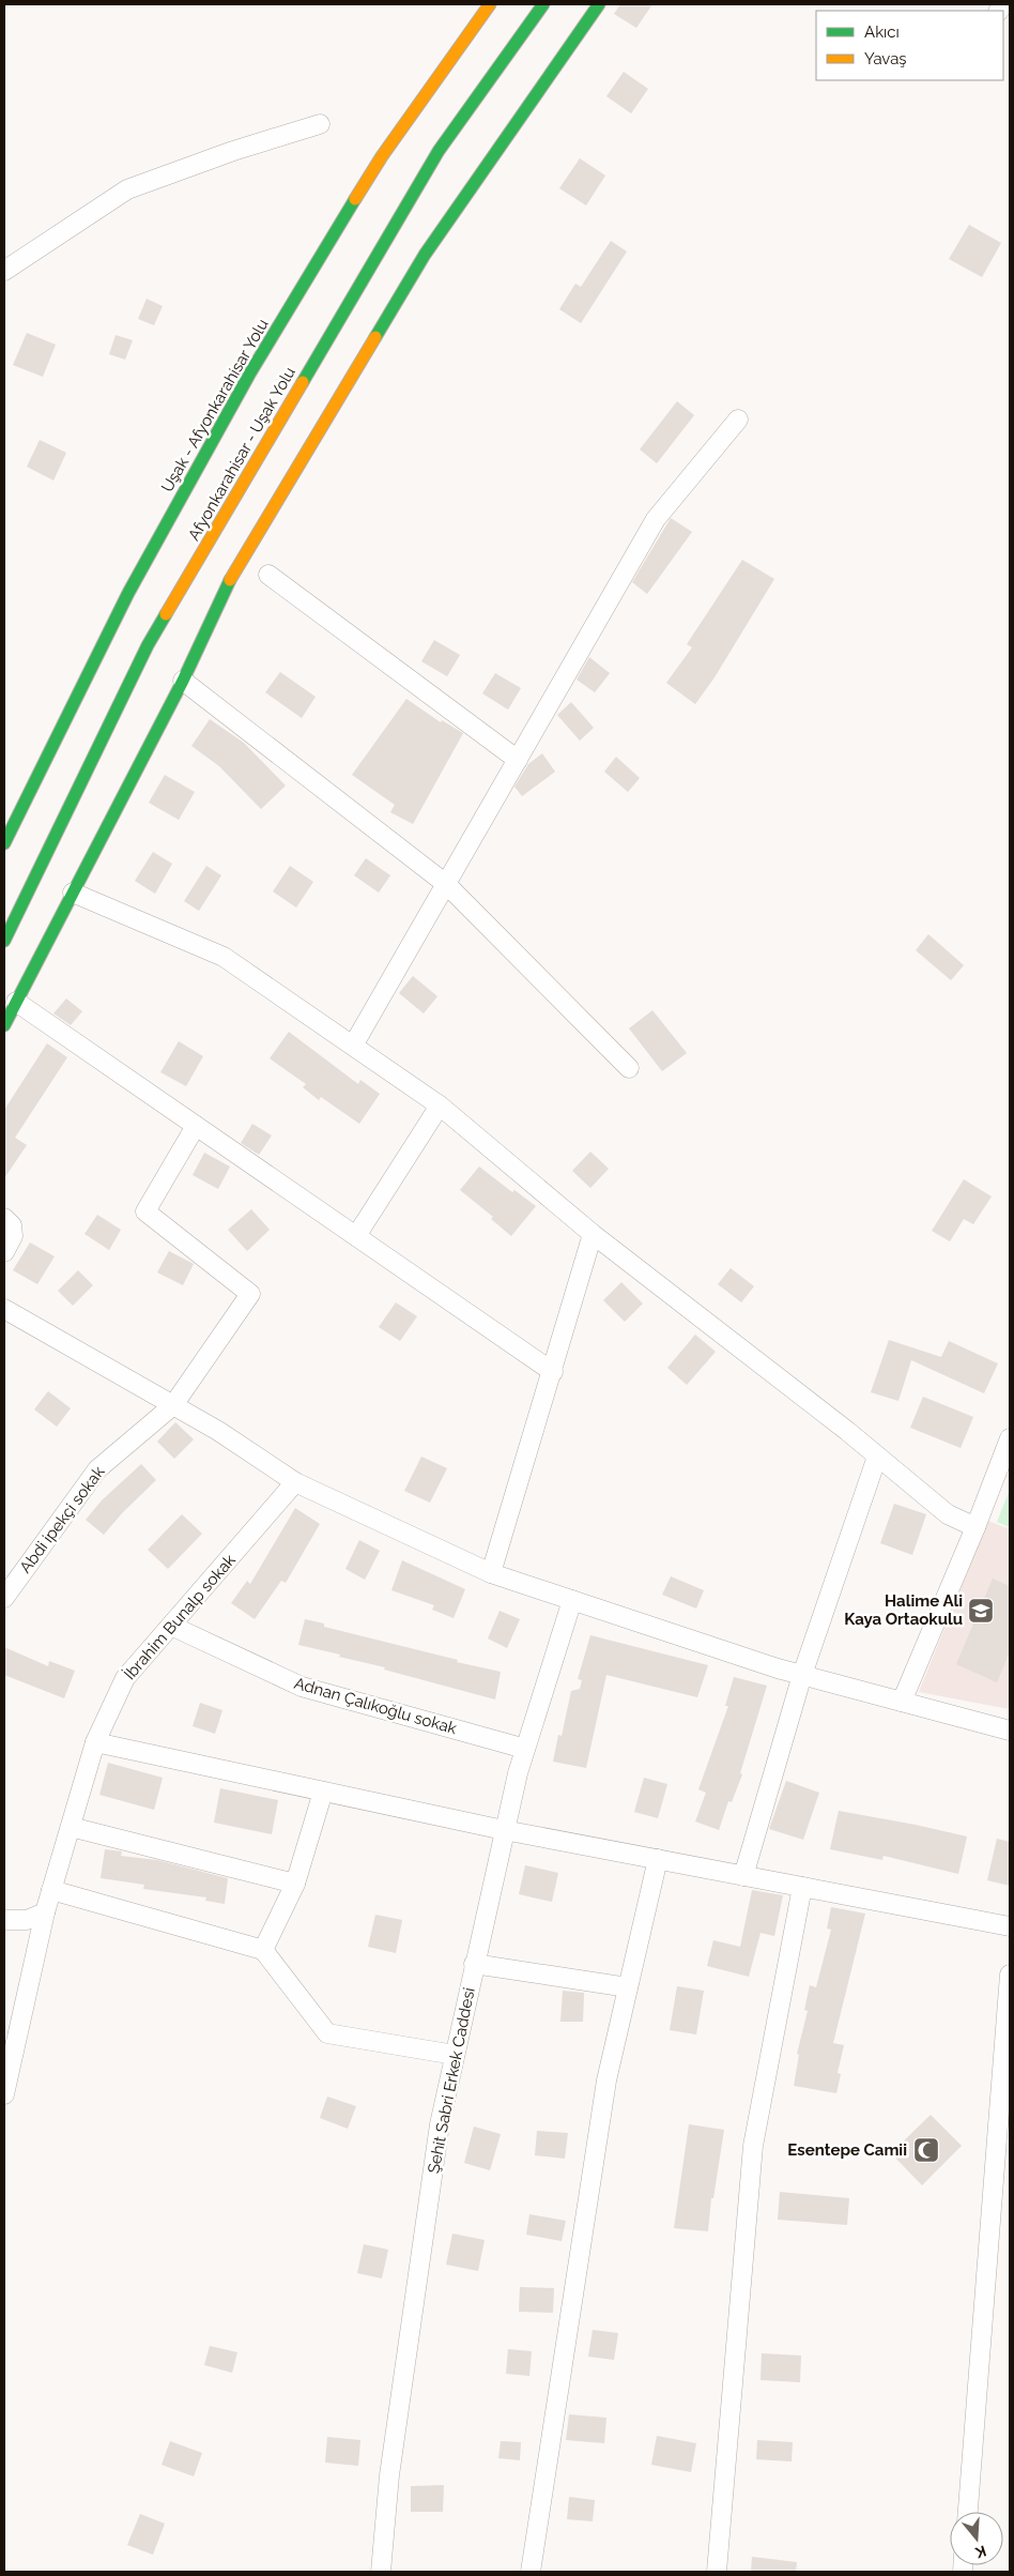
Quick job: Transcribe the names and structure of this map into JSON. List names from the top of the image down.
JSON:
{
  "streets": {
    "main road": ["Uşak - Afyonkarahisar Yolu", "Afyonkarahisar - Uşak Yolu"],
    "street": [
      "Abdi ipekçi sokak",
      "İbrahim Bunalp sokak",
      "Adnan Çalıkoğlu sokak",
      "Şehit Sabri Erkek Caddesi"
    ]
  },
  "crossings": [
    ["İbrahim Bunalp sokak", "Adnan Çalıkoğlu sokak"],
    ["Adnan Çalıkoğlu sokak", "Şehit Sabri Erkek Caddesi"]
  ],
  "places": {
    "school or university": ["Halime Ali Kaya Ortaokulu"],
    "mosque": ["Esentepe Camii"]
  },
  "legend": ["Akıcı", "Yavaş"],
  "north": "bottom"
}
